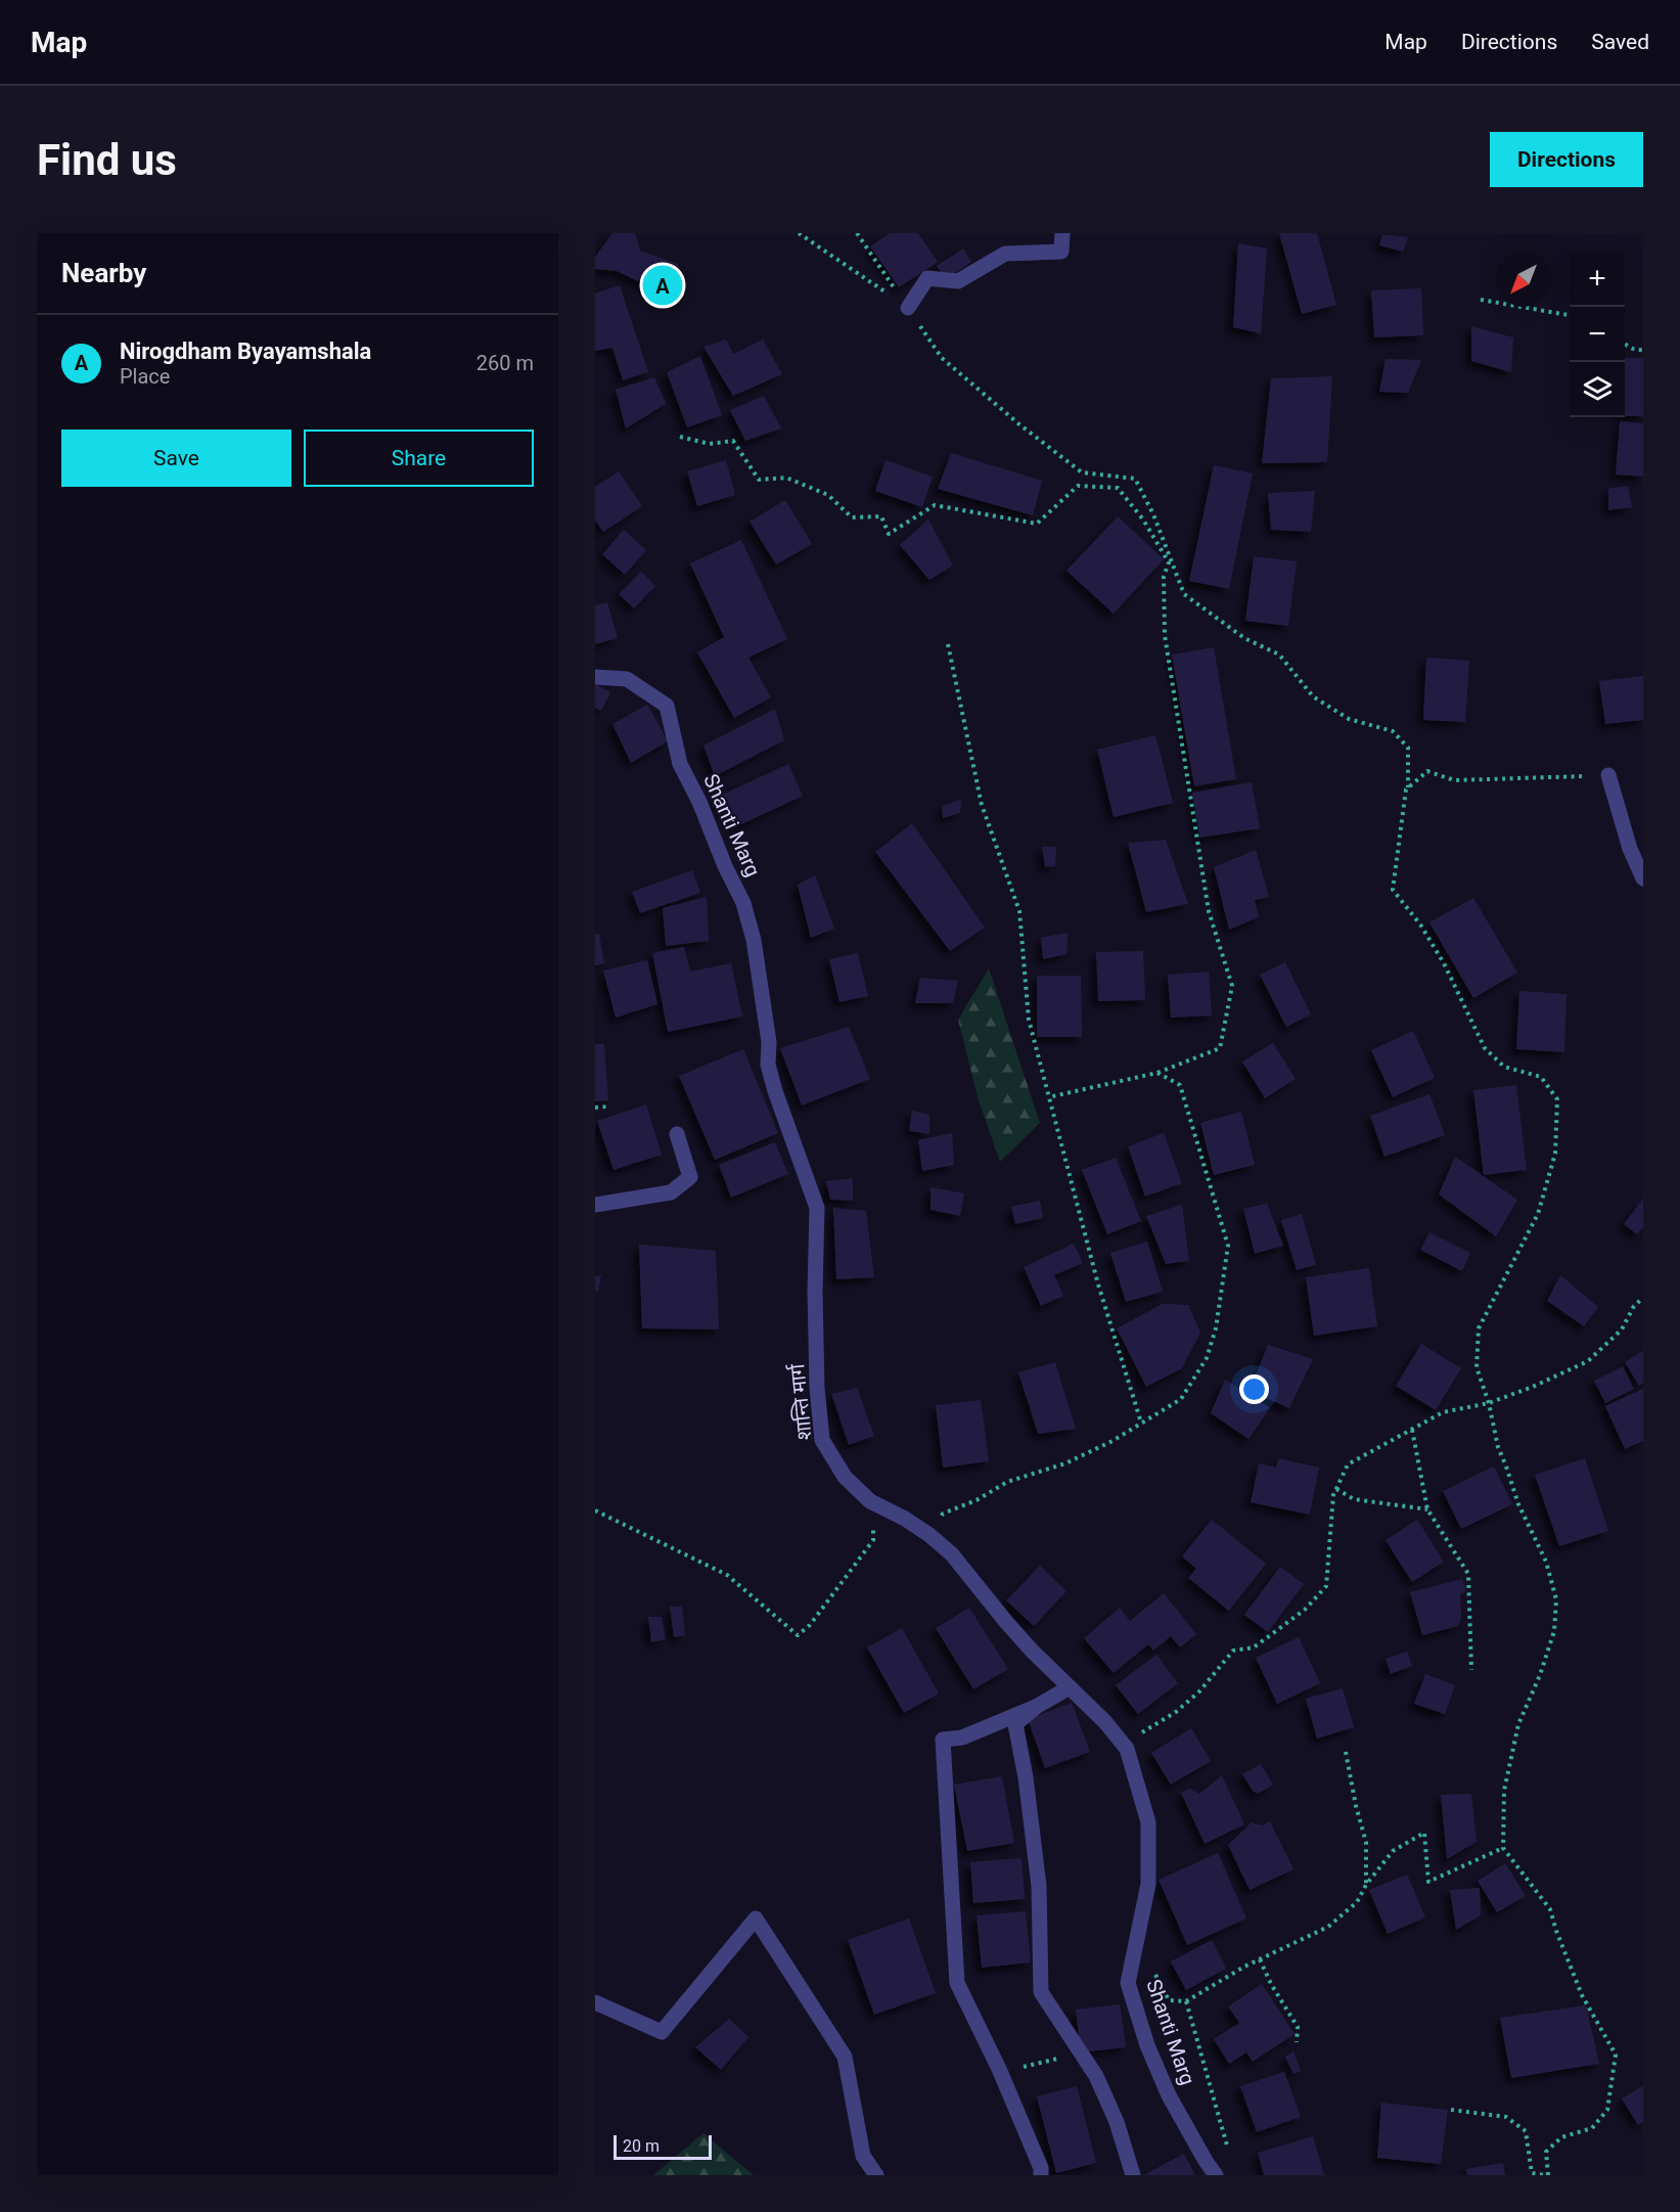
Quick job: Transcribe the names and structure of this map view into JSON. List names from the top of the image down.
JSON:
{
  "streets": {
    "street": ["Shanti Marg", "शान्ति मार्ग"]
  },
  "crossings": [
    ["Shanti Marg", "शान्ति मार्ग"]
  ],
  "scale_bar": "20 m",
  "north": "bottom left",
  "page": {
    "header": "Map",
    "nav": ["Map", "Directions", "Saved"],
    "buttons": [
      "Directions",
      ["Save", "Share"]
    ],
    "title": "Find us",
    "heading": "Nearby",
    "map_buttons": ["+", "−"],
    "pins": "A",
    "list": [
      {
        "mark": "A",
        "name": "Nirogdham Byayamshala",
        "note": "Place",
        "value": "260 m"
      }
    ],
    "scale": "20 m"
  }
}
